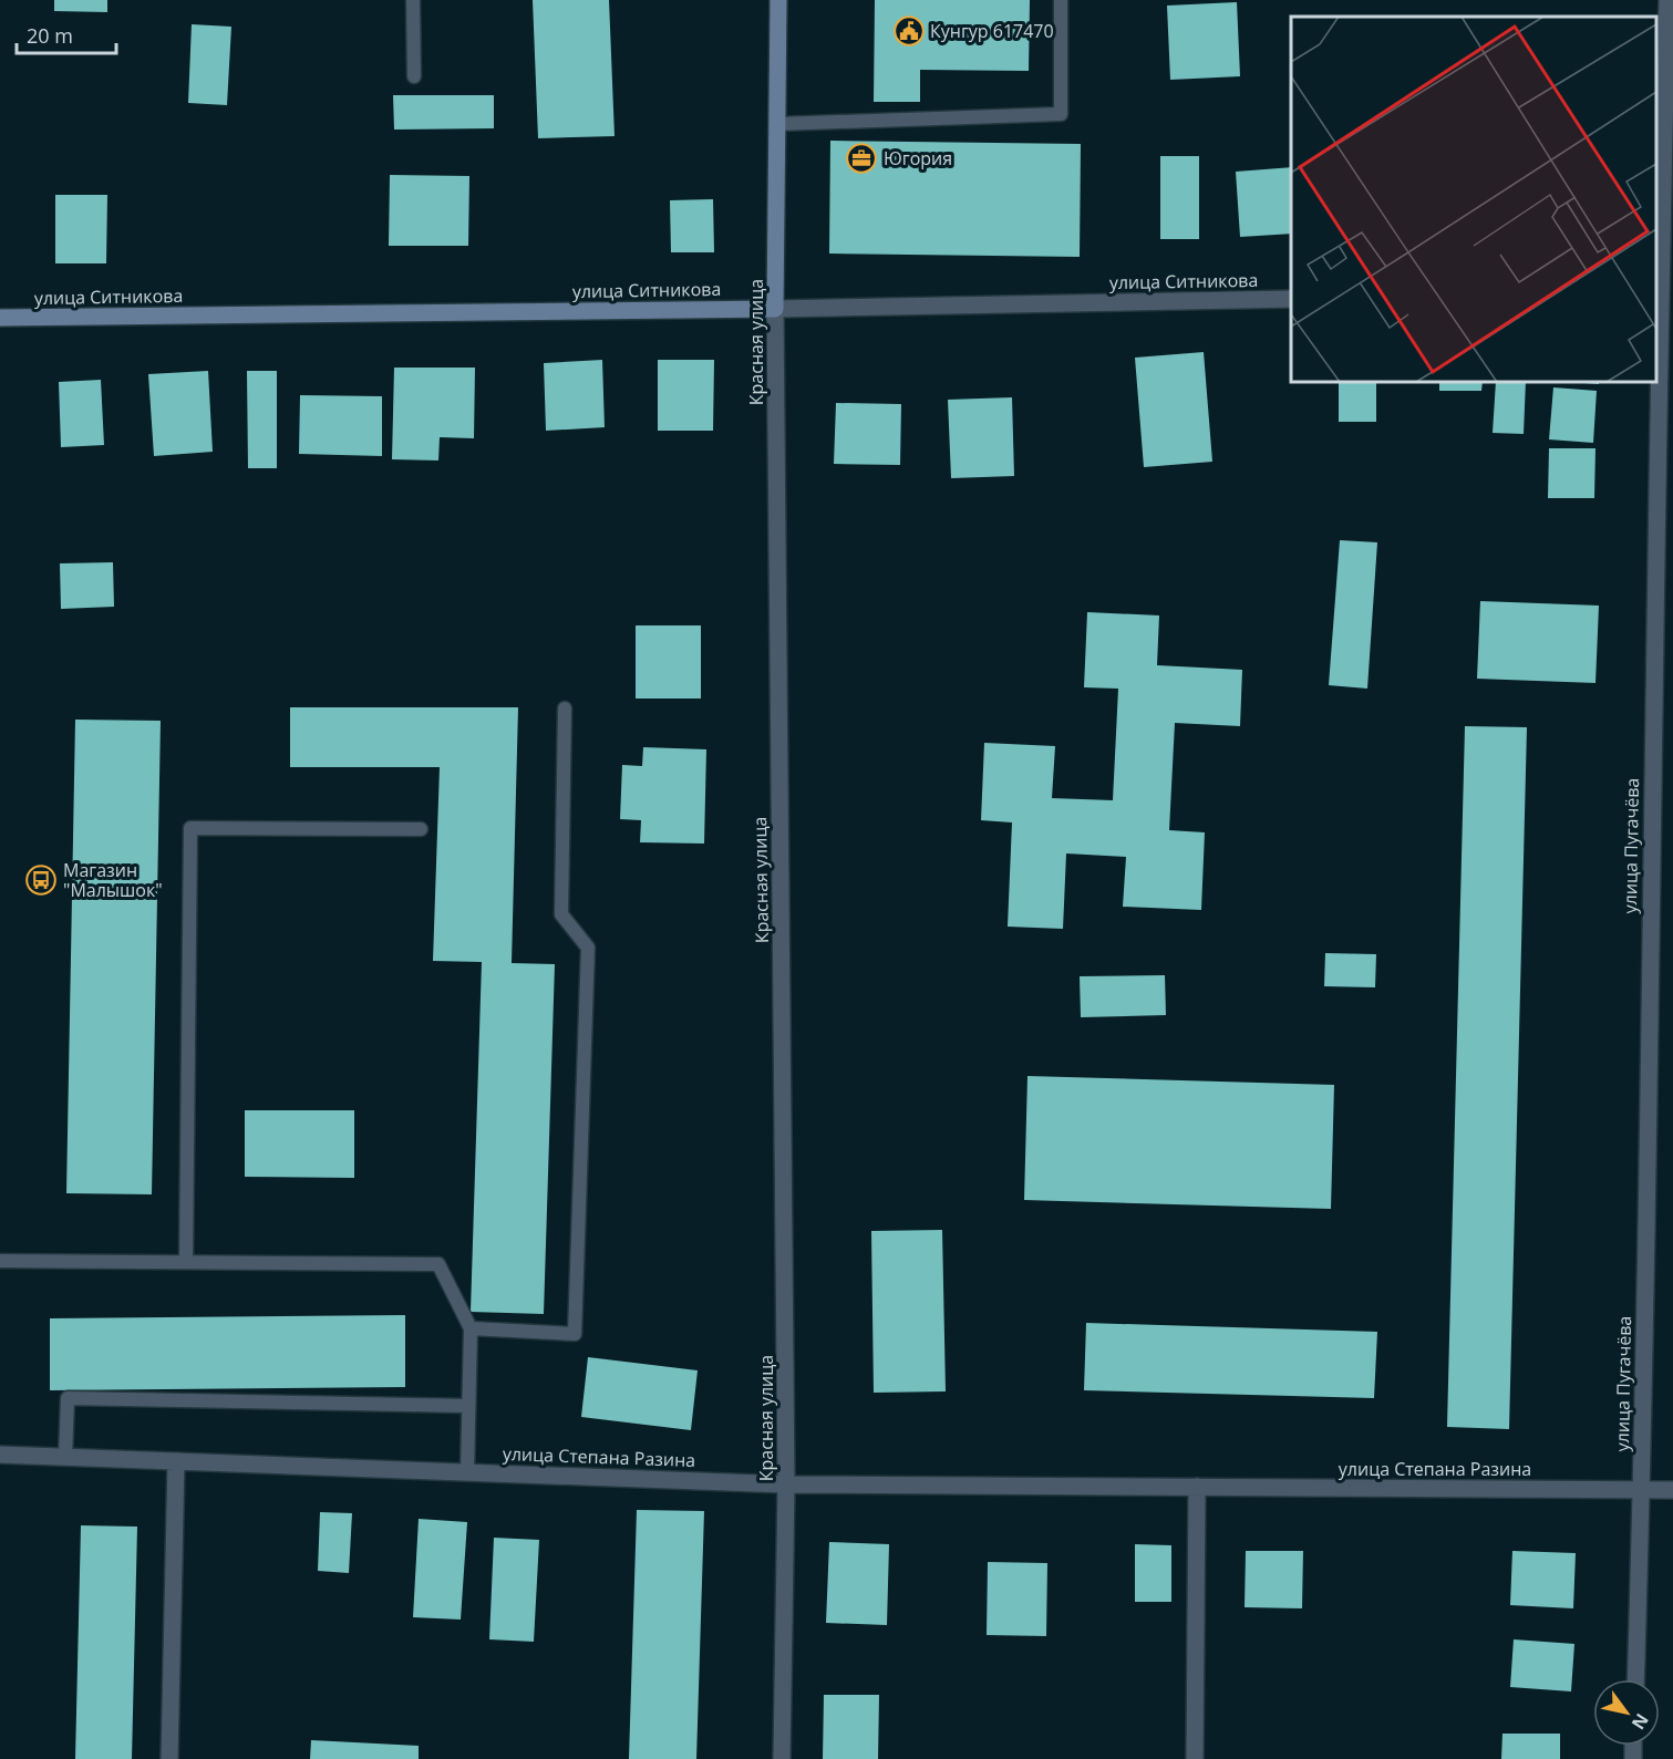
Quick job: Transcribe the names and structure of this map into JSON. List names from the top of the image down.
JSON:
{
  "streets": {
    "main road": ["улица Ситникова", "Красная улица"],
    "street": ["улица Пугачёва", "улица Степана Разина"]
  },
  "crossings": [
    ["улица Ситникова", "Красная улица"],
    ["Красная улица", "улица Степана Разина"],
    ["улица Пугачёва", "улица Степана Разина"]
  ],
  "places": {
    "public building": ["Кунгур 617470"],
    "office": ["Югория"],
    "bus stop": ["Магазин \"Малышок\""]
  },
  "scale_bar": "20 m",
  "north": "bottom right"
}
